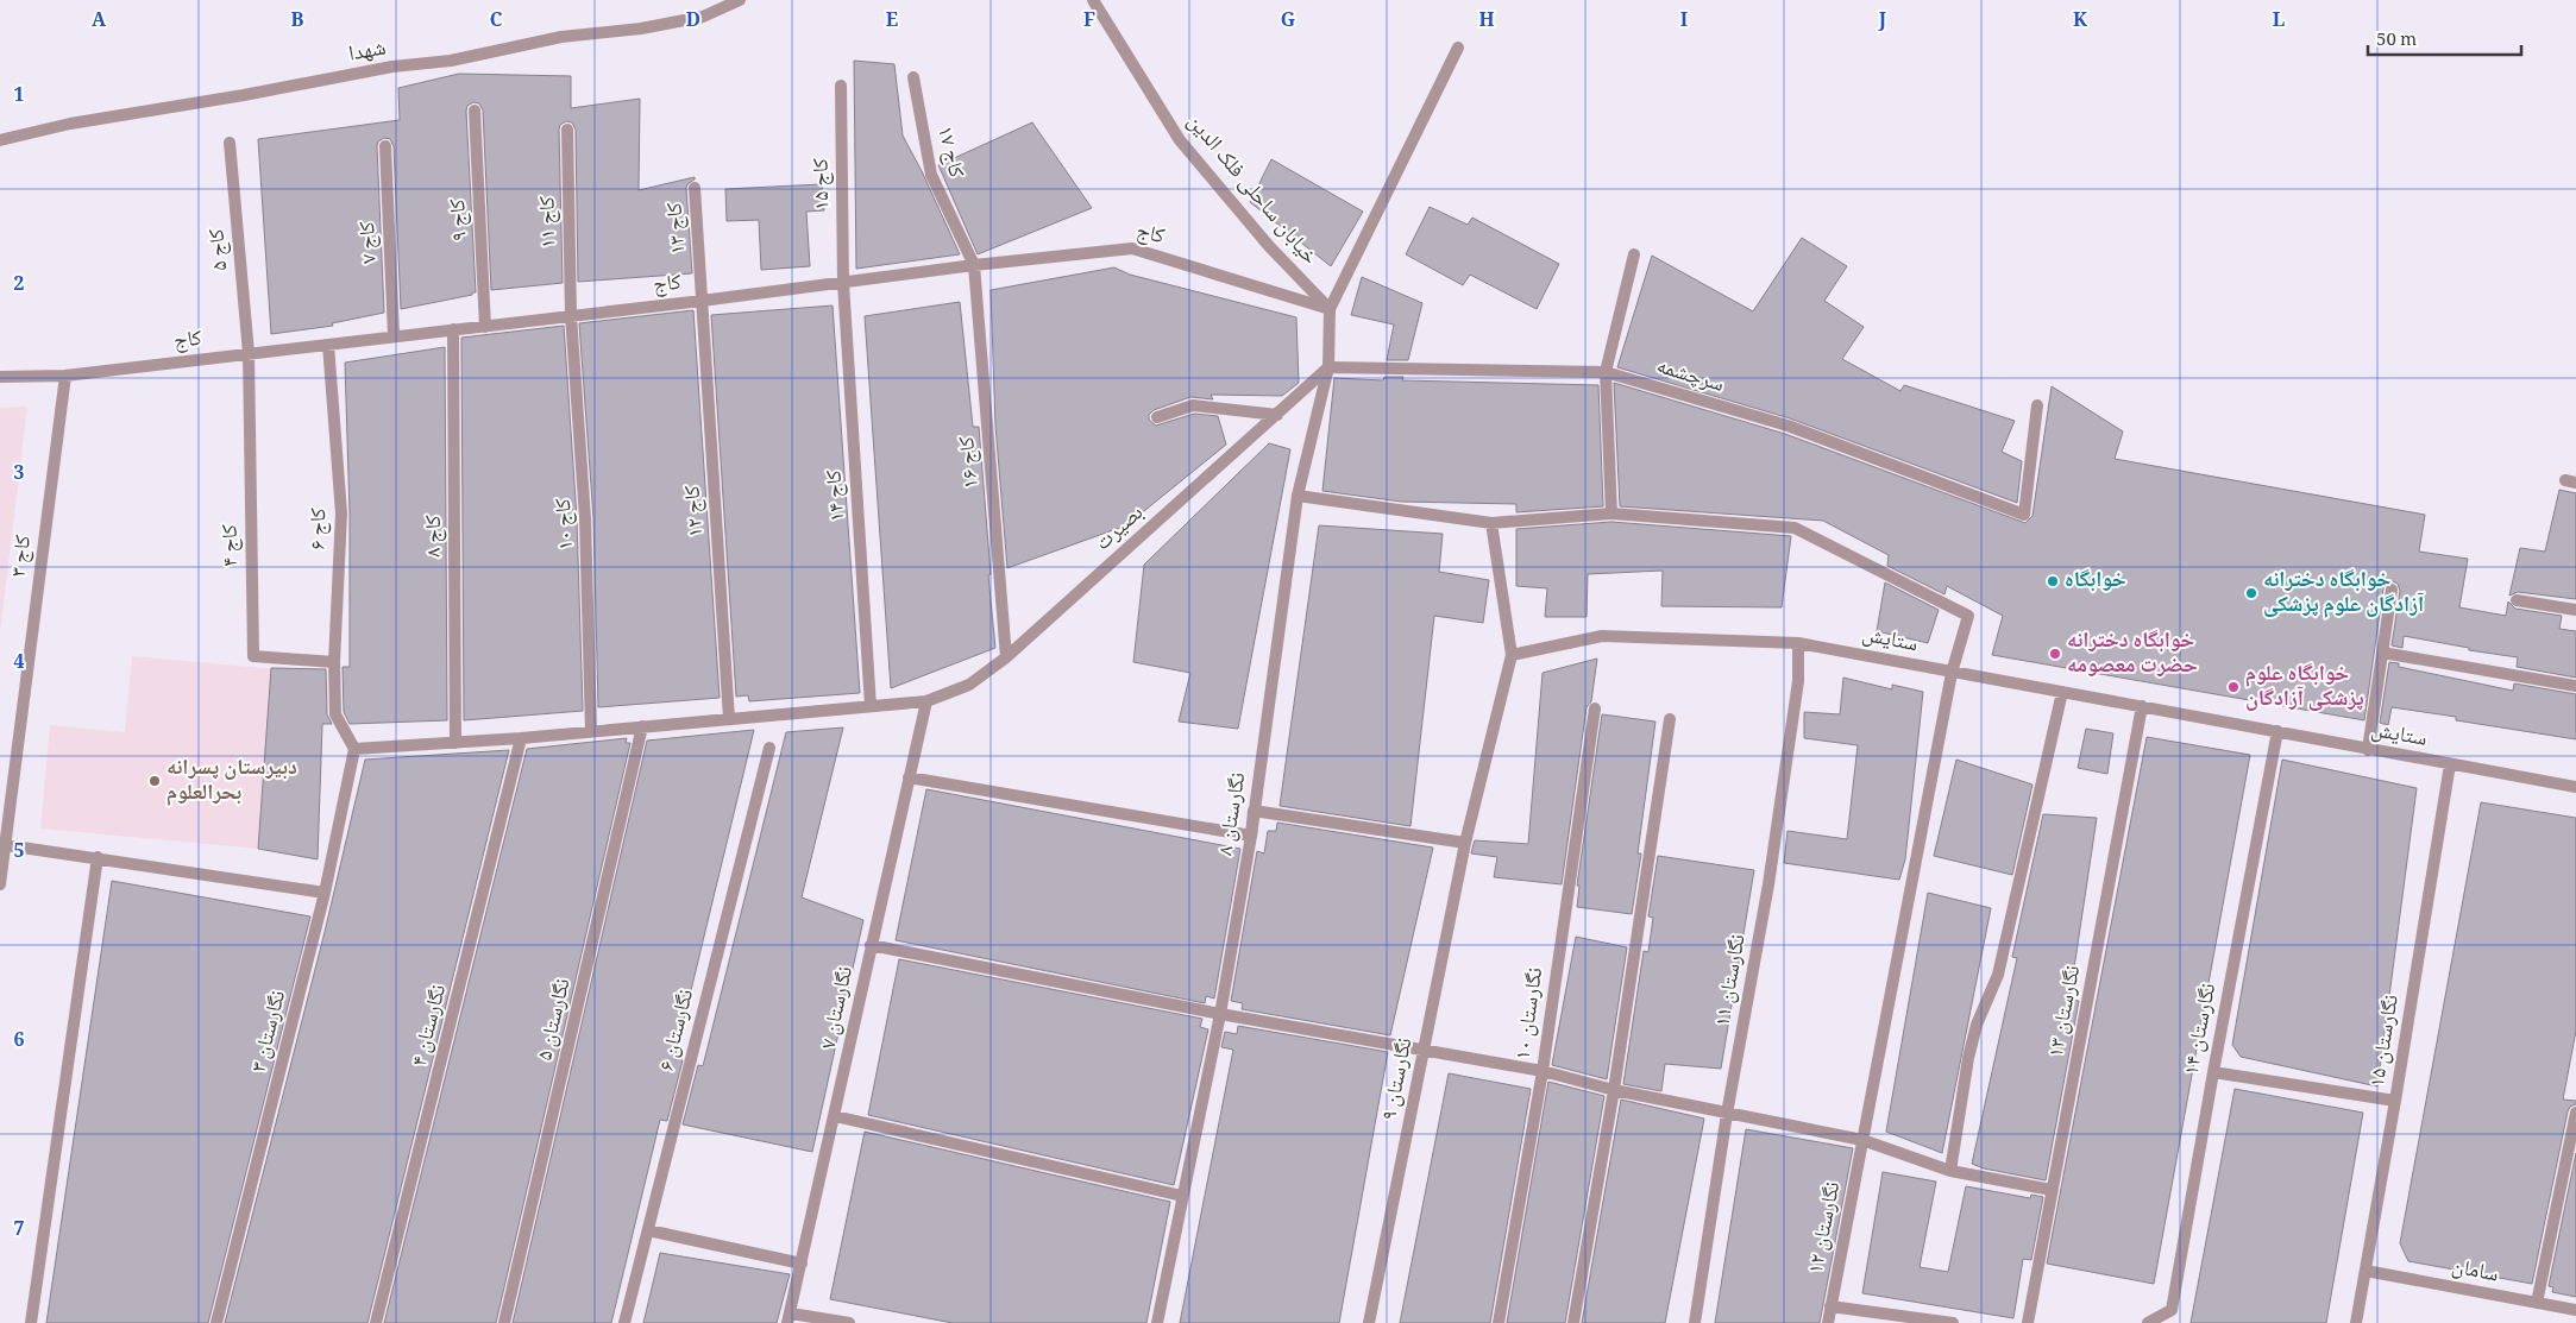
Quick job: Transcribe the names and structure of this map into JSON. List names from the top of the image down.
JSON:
{
  "streets": {
    "street": [
      "شهدا",
      "کاج ۱۷",
      "کاج ۱۵",
      "خیابان ساحلی فلک الدین",
      "کاج ۹",
      "کاج ۱۱",
      "کاج ۱۳",
      "کاج",
      "کاج ۷",
      "کاج ۵",
      "سرچشمه",
      "کاج ۱۶",
      "کاج ۱۴",
      "کاج ۱۲",
      "کاج ۱۰",
      "کاج ۶",
      "بصیرت",
      "کاج ۸",
      "کاج ۴",
      "کاج ۳",
      "ستایش",
      "نگارستان ۸",
      "نگارستان ۱۱",
      "نگارستان ۷",
      "نگارستان ۱۳",
      "نگارستان ۱۰",
      "نگارستان ۵",
      "نگارستان ۴",
      "نگارستان ۱۴",
      "نگارستان ۶",
      "نگارستان ۳",
      "نگارستان ۱۵",
      "نگارستان ۹",
      "نگارستان ۱۲",
      "سامان"
    ]
  },
  "crossings": [
    ["کاج ۱۷", "کاج"],
    ["کاج ۱۷", "کاج ۱۶"],
    ["کاج ۱۵", "کاج"],
    ["کاج ۱۵", "کاج ۱۴"],
    ["خیابان ساحلی فلک الدین", "کاج"],
    ["خیابان ساحلی فلک الدین", "نگارستان ۸"],
    ["کاج ۹", "کاج"],
    ["کاج ۱۱", "کاج"],
    ["کاج ۱۱", "کاج ۱۰"],
    ["کاج ۱۳", "کاج"],
    ["کاج ۱۳", "کاج ۱۲"],
    ["کاج", "کاج ۷"],
    ["کاج", "کاج ۵"],
    ["کاج", "کاج ۱۶"],
    ["کاج", "کاج ۱۴"],
    ["کاج", "کاج ۱۲"],
    ["کاج", "کاج ۱۰"],
    ["کاج", "کاج ۶"],
    ["کاج", "کاج ۸"],
    ["کاج", "کاج ۴"],
    ["کاج", "کاج ۳"],
    ["کاج", "نگارستان ۸"],
    ["کاج ۵", "کاج ۴"],
    ["سرچشمه", "بصیرت"],
    ["سرچشمه", "نگارستان ۸"],
    ["کاج ۱۶", "بصیرت"],
    ["کاج ۱۴", "بصیرت"],
    ["کاج ۱۲", "بصیرت"],
    ["کاج ۱۰", "بصیرت"],
    ["کاج ۶", "بصیرت"],
    ["کاج ۶", "کاج ۴"],
    ["کاج ۶", "نگارستان ۳"],
    ["بصیرت", "کاج ۸"],
    ["بصیرت", "نگارستان ۸"],
    ["بصیرت", "نگارستان ۷"],
    ["بصیرت", "نگارستان ۵"],
    ["بصیرت", "نگارستان ۴"],
    ["بصیرت", "نگارستان ۳"],
    ["ستایش", "نگارستان ۱۱"],
    ["ستایش", "نگارستان ۱۳"],
    ["ستایش", "نگارستان ۱۴"],
    ["ستایش", "نگارستان ۱۵"],
    ["ستایش", "نگارستان ۱۲"],
    ["نگارستان ۱۵", "سامان"]
  ],
  "places": [
    "خوابگاه",
    "خوابگاه دخترانه آزادگان علوم پزشکی",
    "خوابگاه دخترانه حضرت معصومه",
    "خوابگاه علوم پزشکی آزادگان",
    "دبیرستان پسرانه بحرالعلوم"
  ],
  "scale_bar": "50 m",
  "grid": {
    "columns": [
      "A",
      "B",
      "C",
      "D",
      "E",
      "F",
      "G",
      "H",
      "I",
      "J",
      "K",
      "L"
    ],
    "rows": [
      "1",
      "2",
      "3",
      "4",
      "5",
      "6",
      "7"
    ]
  }
}
